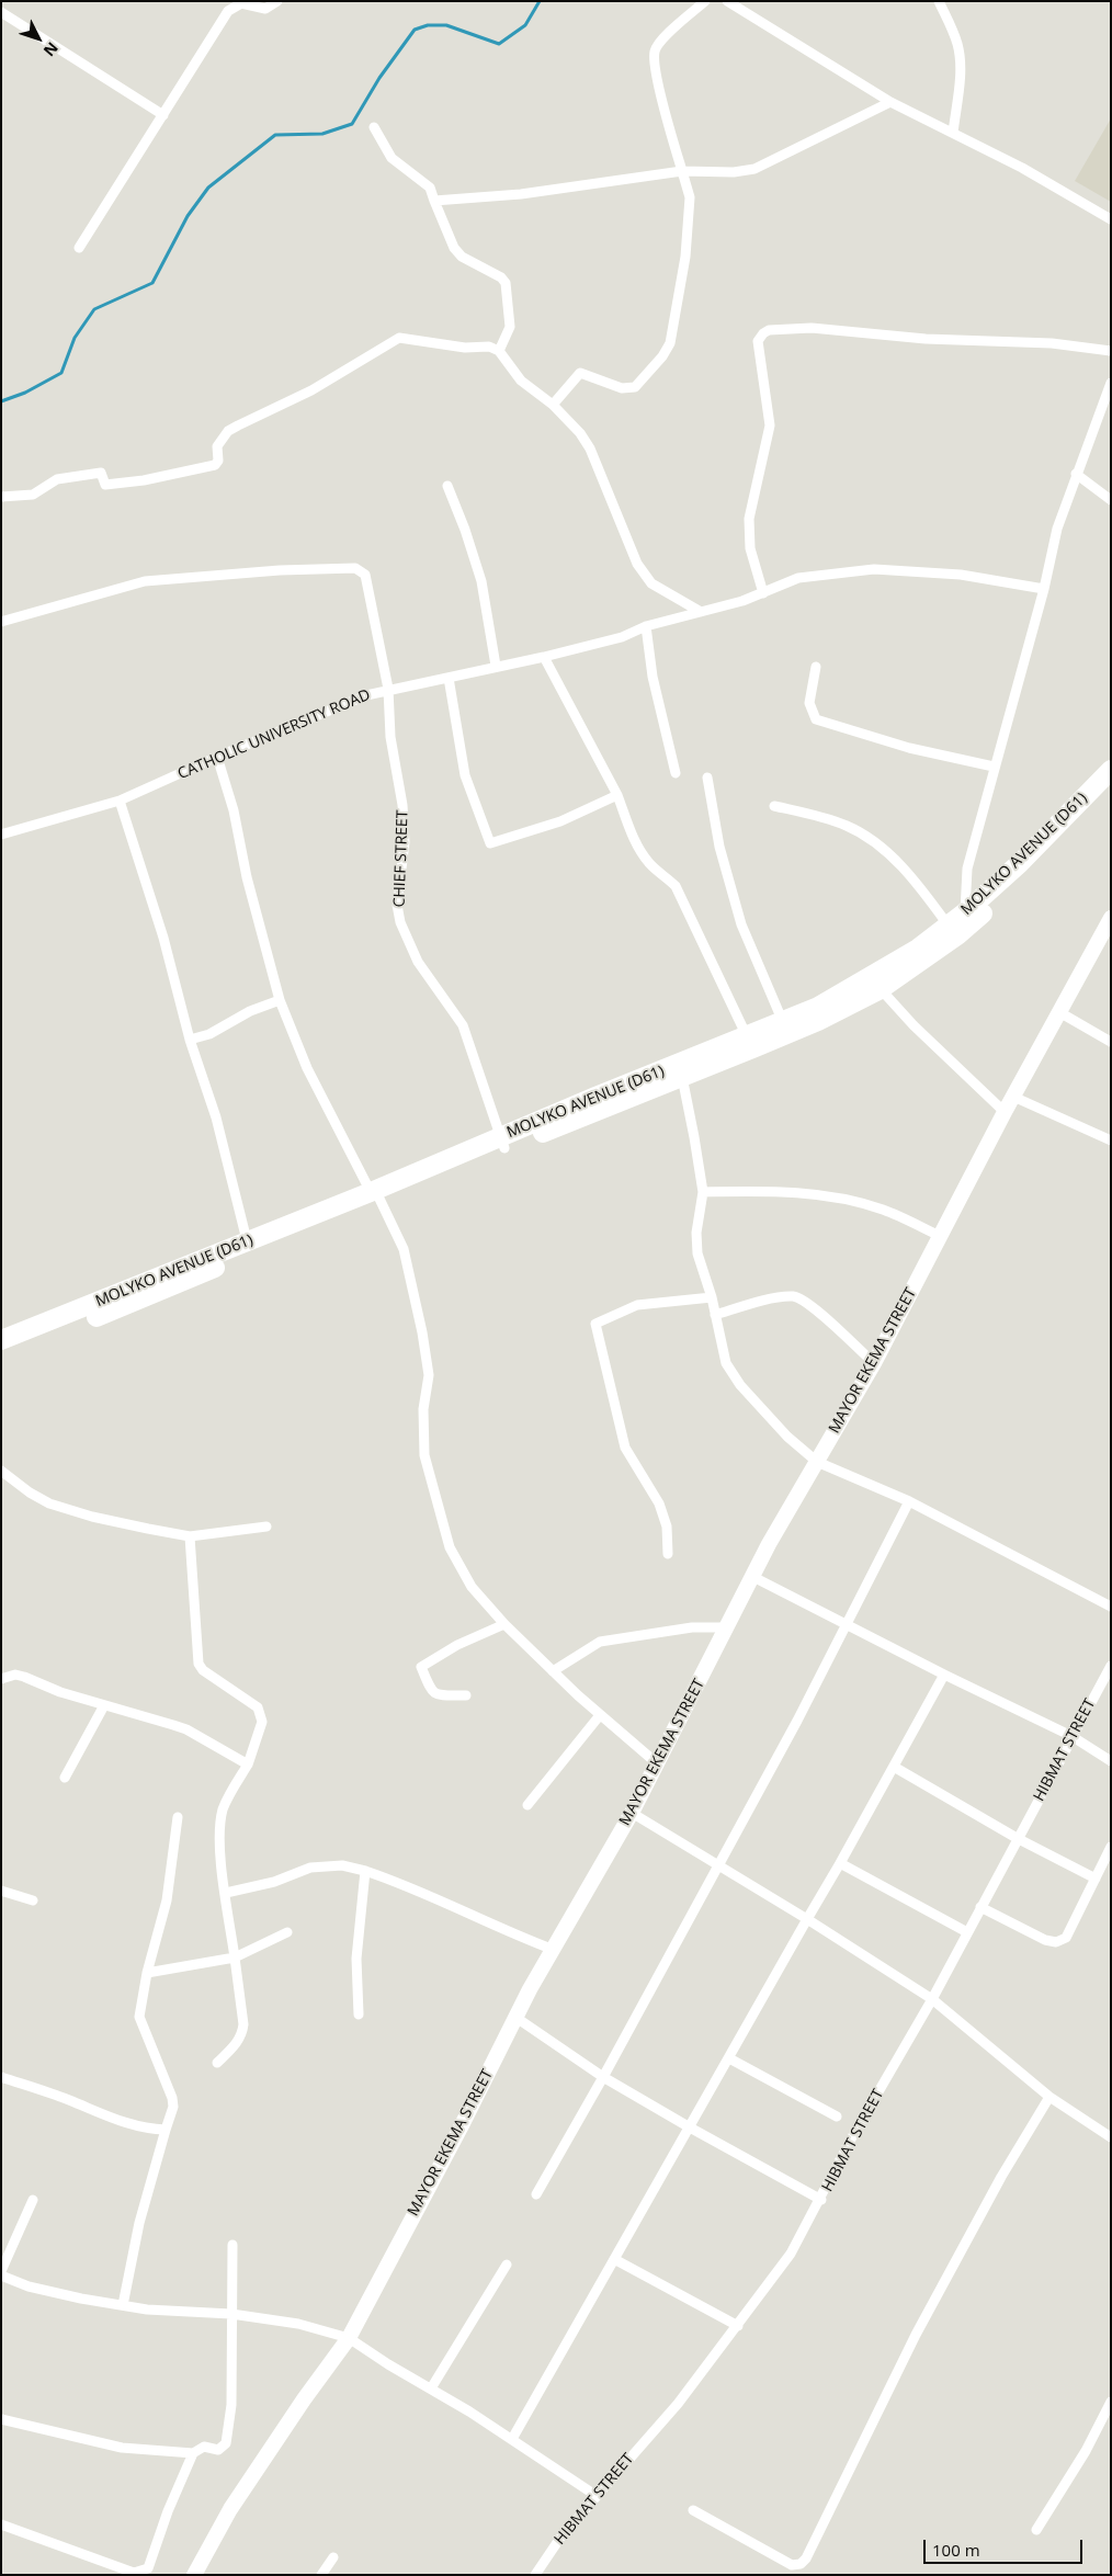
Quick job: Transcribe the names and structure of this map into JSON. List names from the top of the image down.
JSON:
{
  "streets": {
    "highway": ["MOLYKO AVENUE (D61)"],
    "street": [
      "CATHOLIC UNIVERSITY ROAD",
      "CHIEF STREET",
      "MAYOR EKEMA STREET",
      "HIBMAT STREET"
    ]
  },
  "crossings": [
    ["CATHOLIC UNIVERSITY ROAD", "CHIEF STREET"],
    ["MOLYKO AVENUE (D61)", "CHIEF STREET"]
  ],
  "scale_bar": "100 m",
  "north": "bottom right"
}
